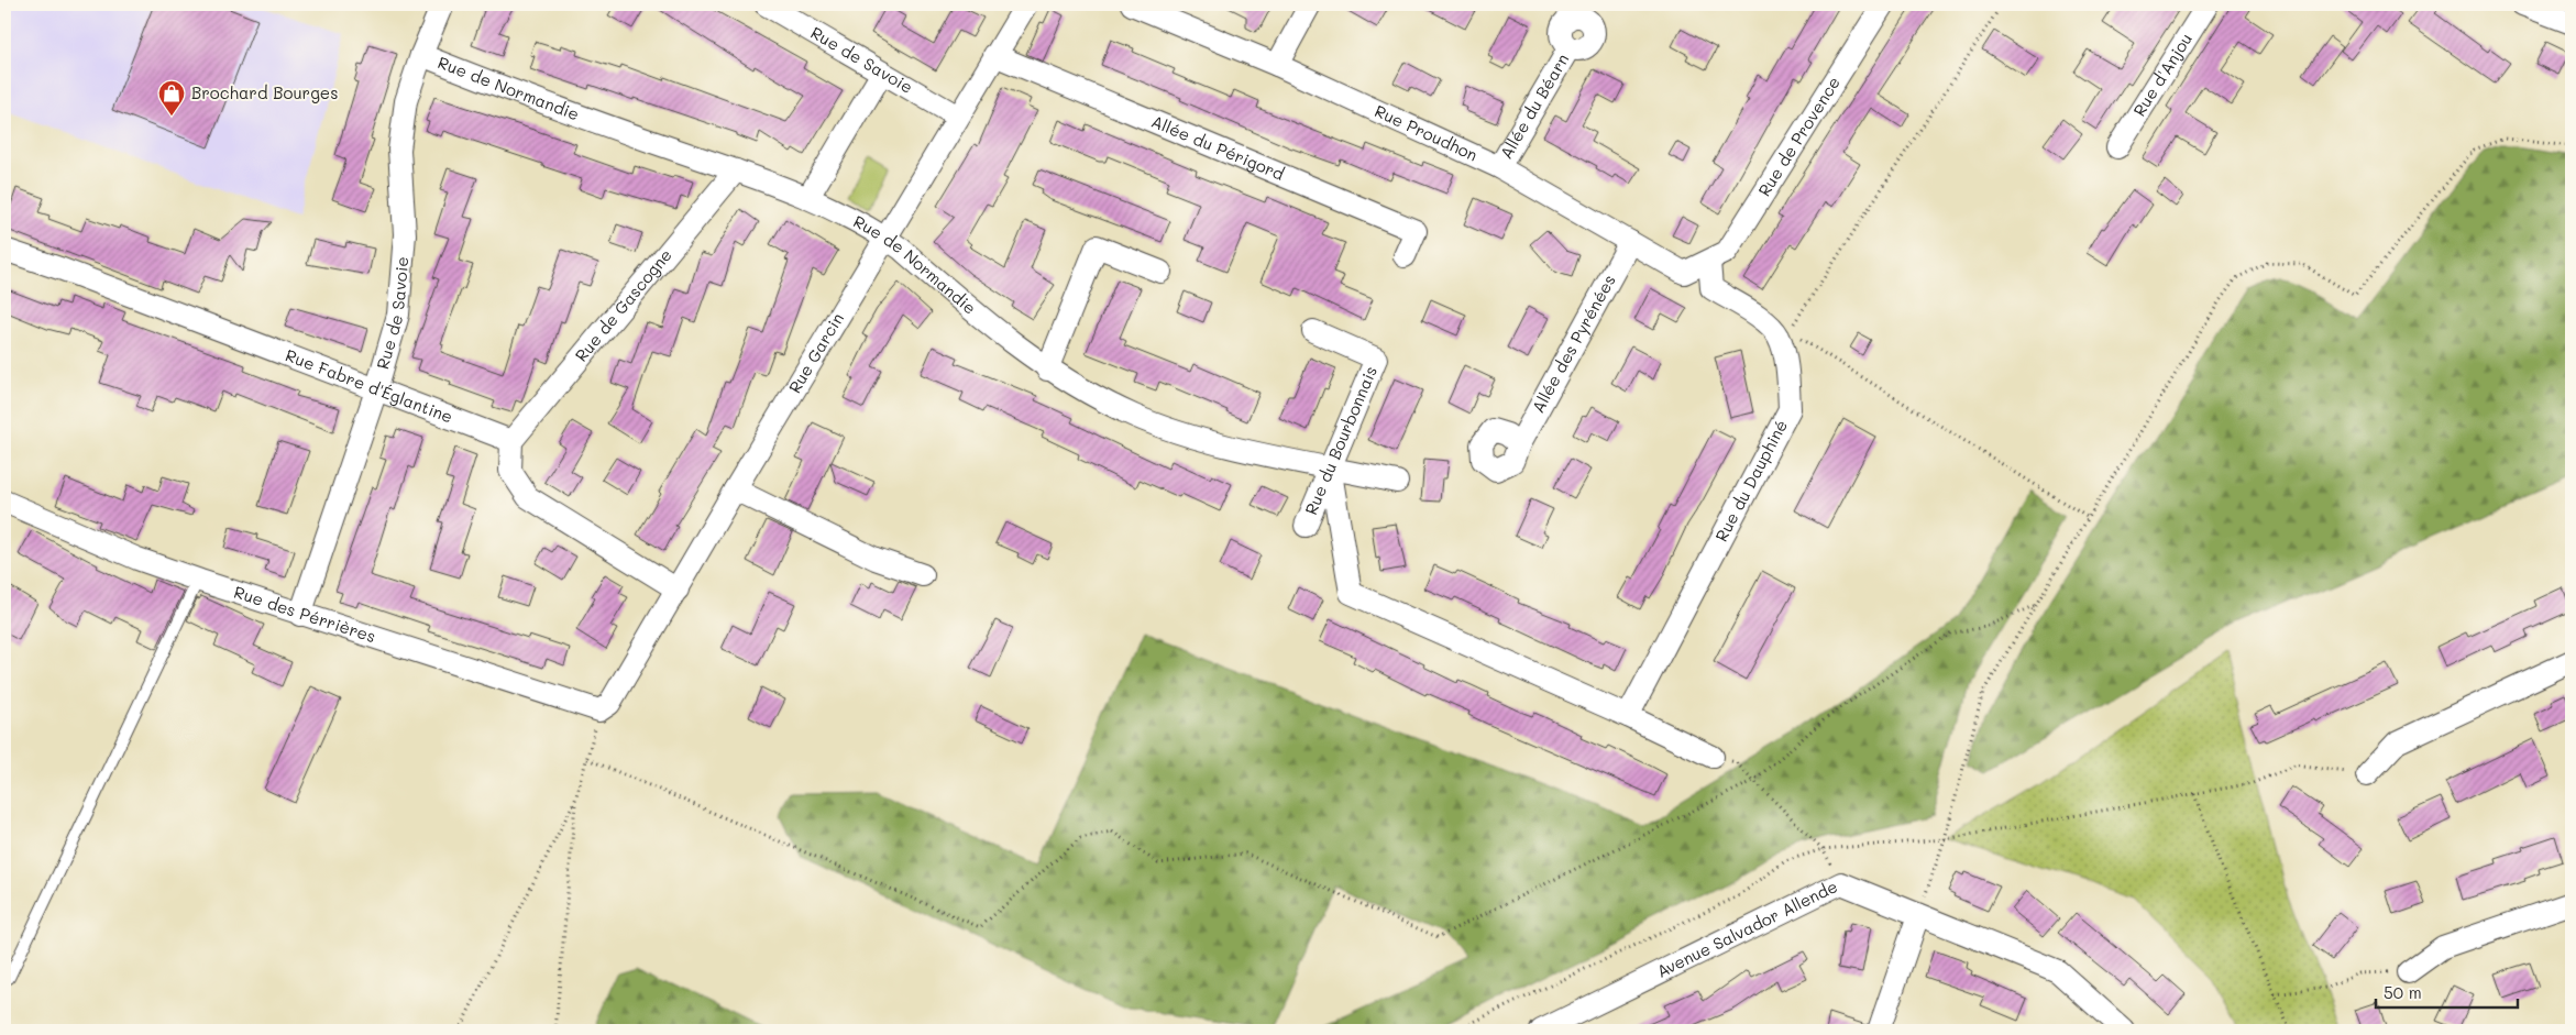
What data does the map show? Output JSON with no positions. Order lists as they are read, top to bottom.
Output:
{
  "streets": {
    "street": [
      "Rue de Savoie",
      "Rue d'Anjou",
      "Rue de Normandie",
      "Allée du Béarn",
      "Rue Proudhon",
      "Rue de Provence",
      "Allée du Périgord",
      "Rue de Gascogne",
      "Allée des Pyrénées",
      "Rue Garcin",
      "Rue Fabre d'Églantine",
      "Rue du Bourbonnais",
      "Rue du Dauphiné",
      "Rue des Pérrières",
      "Avenue Salvador Allende"
    ]
  },
  "crossings": [
    ["Rue de Savoie", "Rue de Normandie"],
    ["Rue de Savoie", "Rue Garcin"],
    ["Rue de Savoie", "Rue Fabre d'Églantine"],
    ["Rue de Savoie", "Rue des Pérrières"],
    ["Rue de Normandie", "Rue de Gascogne"],
    ["Rue de Normandie", "Rue Garcin"],
    ["Rue de Normandie", "Rue du Bourbonnais"],
    ["Allée du Béarn", "Rue Proudhon"],
    ["Rue Proudhon", "Rue de Provence"],
    ["Rue Proudhon", "Allée des Pyrénées"],
    ["Allée du Périgord", "Rue Garcin"],
    ["Rue de Gascogne", "Rue Fabre d'Églantine"],
    ["Rue Garcin", "Rue des Pérrières"]
  ],
  "places": {
    "shop": ["Brochard Bourges"]
  },
  "scale_bar": "50 m"
}
